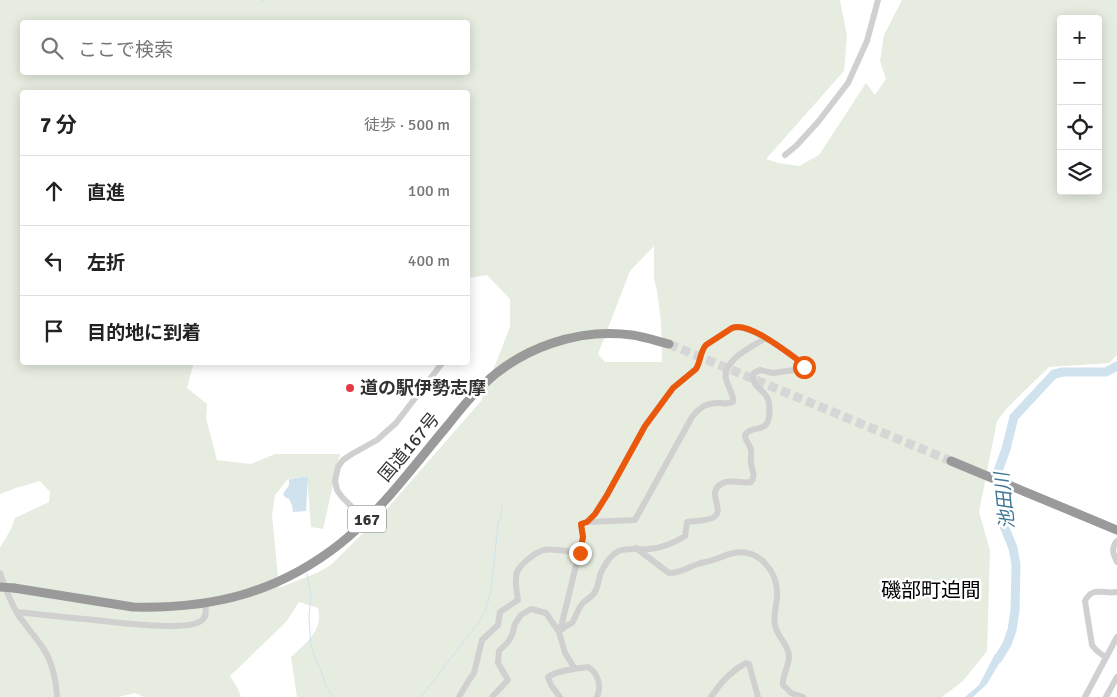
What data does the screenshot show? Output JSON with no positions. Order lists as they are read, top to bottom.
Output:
{
  "streets": {
    "highway": ["国道167号", "167"]
  },
  "districts": ["磯部町迫間"],
  "water": ["池田川"],
  "places": ["道の駅伊勢志摩"],
  "page": {
    "map_buttons": ["+", "−"],
    "search": "ここで検索",
    "heading": ["7 分", "徒歩 · 500 m"],
    "list": [
      ["直進", "100 m"],
      ["左折", "400 m"],
      "目的地に到着"
    ]
  }
}
